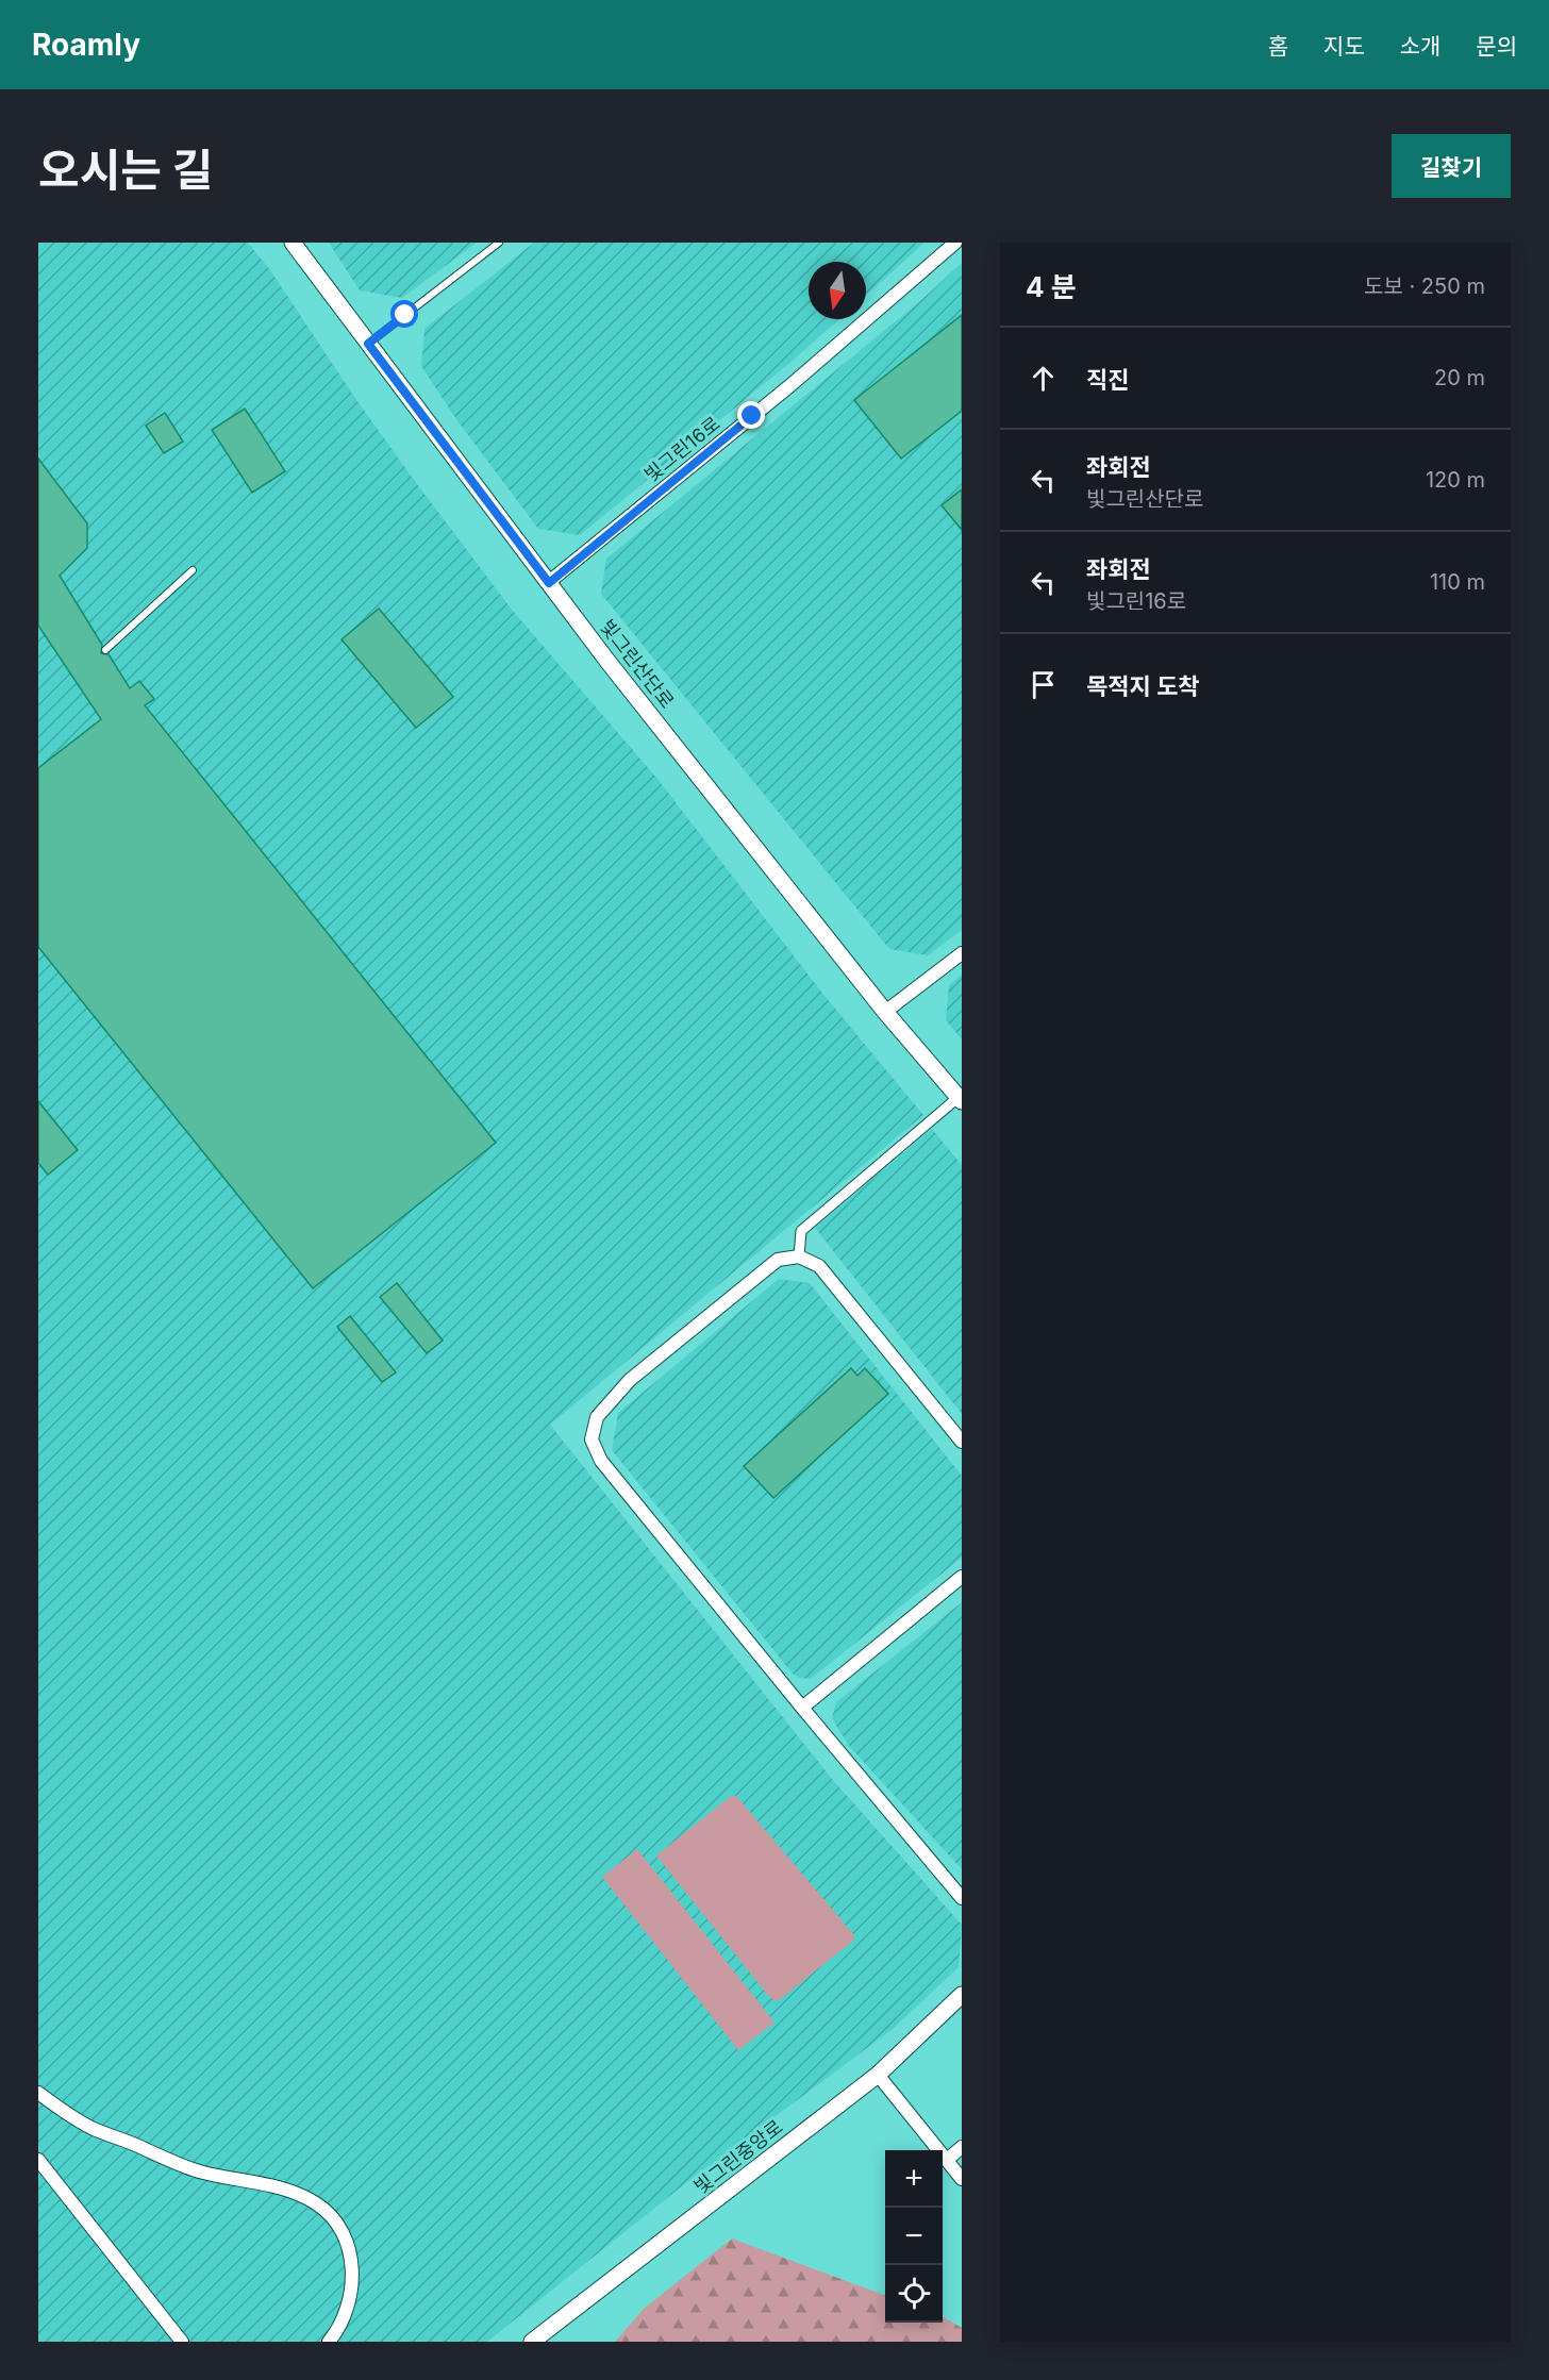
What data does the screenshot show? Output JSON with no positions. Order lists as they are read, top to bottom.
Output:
{
  "streets": {
    "street": ["빛그린16로", "빛그린산단로", "빛그린중앙로"]
  },
  "crossings": [
    ["빛그린16로", "빛그린산단로"]
  ],
  "north": "bottom",
  "page": {
    "header": "Roamly",
    "nav": [
      "홈",
      "지도",
      "소개",
      "문의"
    ],
    "title": "오시는 길",
    "buttons": "길찾기",
    "heading": ["4 분", "도보 · 250 m"],
    "list": [
      ["직진", "20 m"],
      ["좌회전", "빛그린산단로", "120 m"],
      ["좌회전", "빛그린16로", "110 m"],
      "목적지 도착"
    ],
    "map_buttons": ["+", "−"]
  }
}
